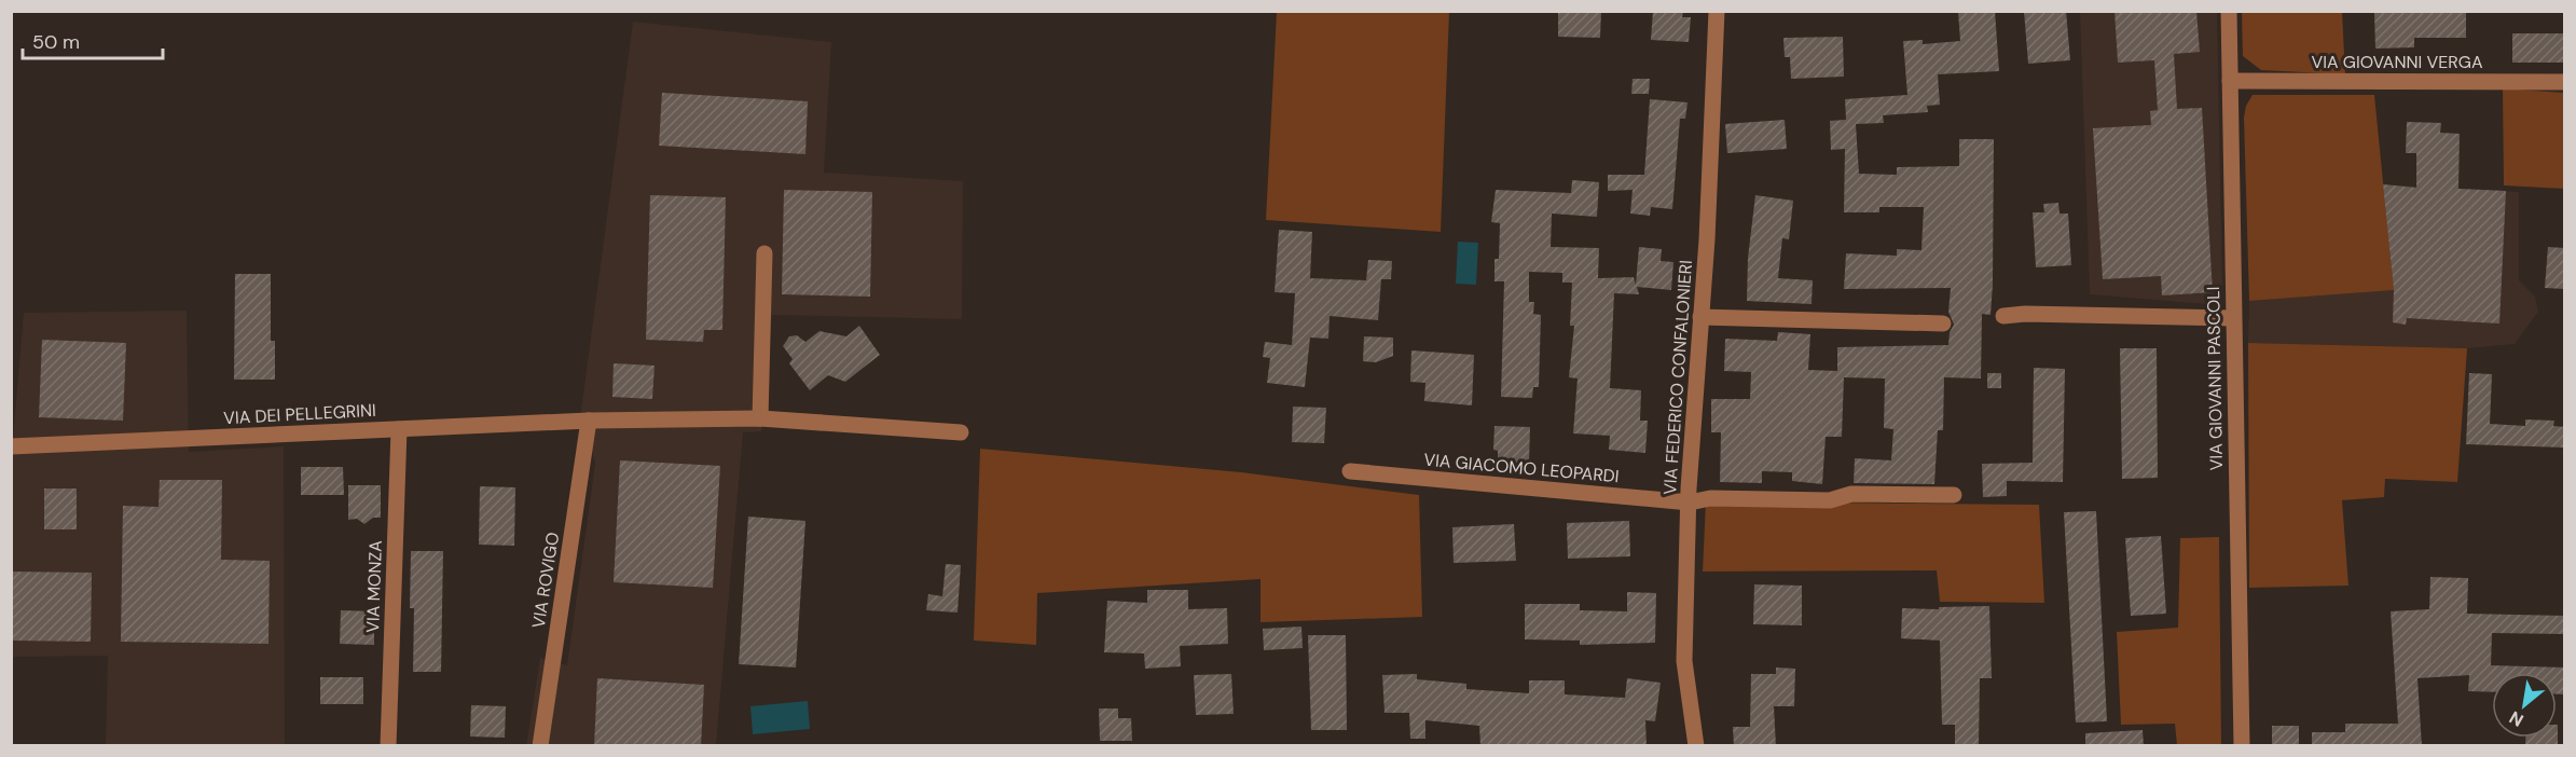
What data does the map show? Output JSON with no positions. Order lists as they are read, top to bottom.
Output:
{
  "streets": {
    "street": [
      "VIA GIOVANNI VERGA",
      "VIA FEDERICO CONFALONIERI",
      "VIA GIOVANNI PASCOLI",
      "VIA DEI PELLEGRINI",
      "VIA GIACOMO LEOPARDI",
      "VIA ROVIGO",
      "VIA MONZA"
    ]
  },
  "crossings": [
    ["VIA GIOVANNI VERGA", "VIA GIOVANNI PASCOLI"],
    ["VIA FEDERICO CONFALONIERI", "VIA GIACOMO LEOPARDI"],
    ["VIA DEI PELLEGRINI", "VIA ROVIGO"],
    ["VIA DEI PELLEGRINI", "VIA MONZA"]
  ],
  "scale_bar": "50 m",
  "north": "bottom left"
}
